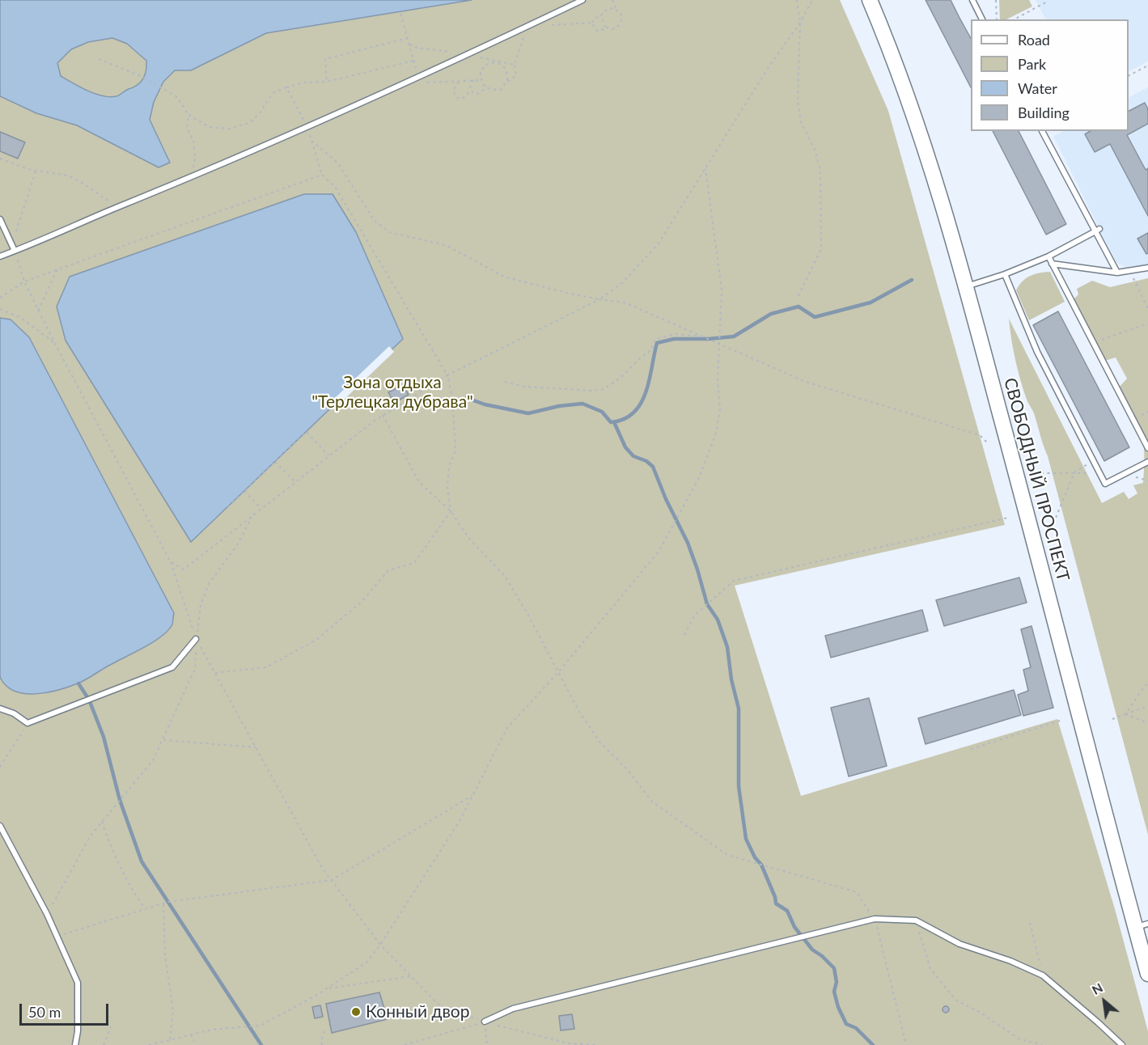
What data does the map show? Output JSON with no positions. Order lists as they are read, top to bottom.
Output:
{
  "streets": {
    "main road": ["СВОБОДНЫЙ ПРОСПЕКТ"]
  },
  "parks": ["Зона отдыха \"Терлецкая дубрава\""],
  "places": ["Конный двор"],
  "legend": [
    "Road",
    "Park",
    "Water",
    "Building"
  ],
  "scale_bar": "50 m",
  "north": "top left"
}
